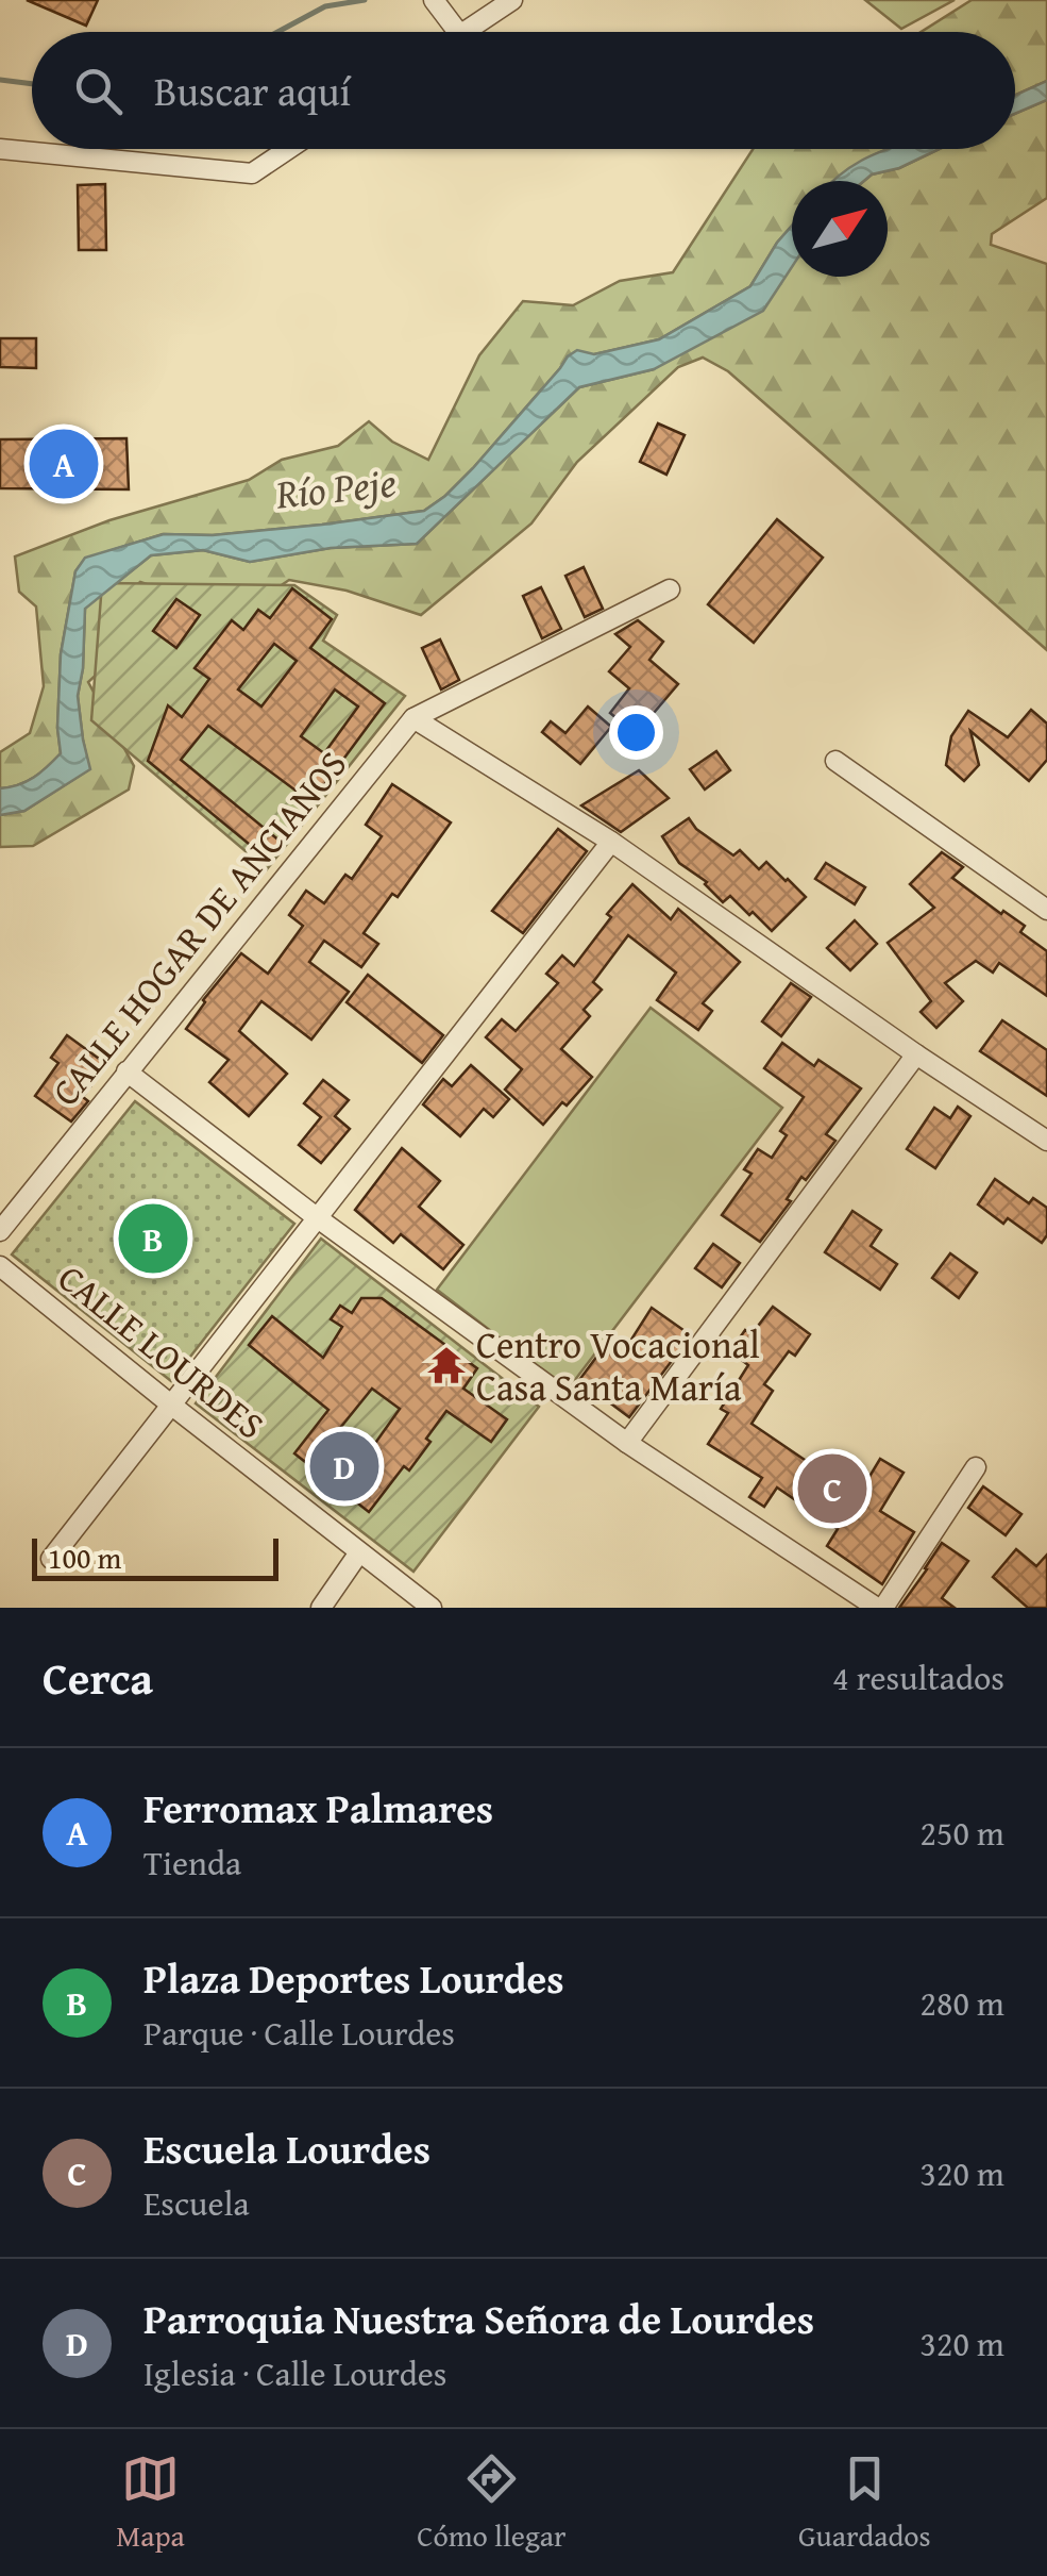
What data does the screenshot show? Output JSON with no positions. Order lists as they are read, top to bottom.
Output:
{
  "streets": {
    "street": ["CALLE HOGAR DE ANCIANOS", "CALLE LOURDES"]
  },
  "water": ["Río Peje"],
  "places": {
    "temple": ["Centro Vocacional Casa Santa María"]
  },
  "scale_bar": "100 m",
  "north": "top right",
  "page": {
    "search": "Buscar aquí",
    "pins": [
      "A",
      "B",
      "D",
      "C"
    ],
    "scale": "100 m",
    "heading": ["Cerca", "4 resultados"],
    "list": [
      {
        "mark": "A",
        "name": "Ferromax Palmares",
        "note": "Tienda",
        "value": "250 m"
      },
      {
        "mark": "B",
        "name": "Plaza Deportes Lourdes",
        "note": "Parque · Calle Lourdes",
        "value": "280 m"
      },
      {
        "mark": "C",
        "name": "Escuela Lourdes",
        "note": "Escuela",
        "value": "320 m"
      },
      {
        "mark": "D",
        "name": "Parroquia Nuestra Señora de Lourdes",
        "note": "Iglesia · Calle Lourdes",
        "value": "320 m"
      }
    ],
    "nav": ["Mapa", "Cómo llegar", "Guardados"]
  }
}
